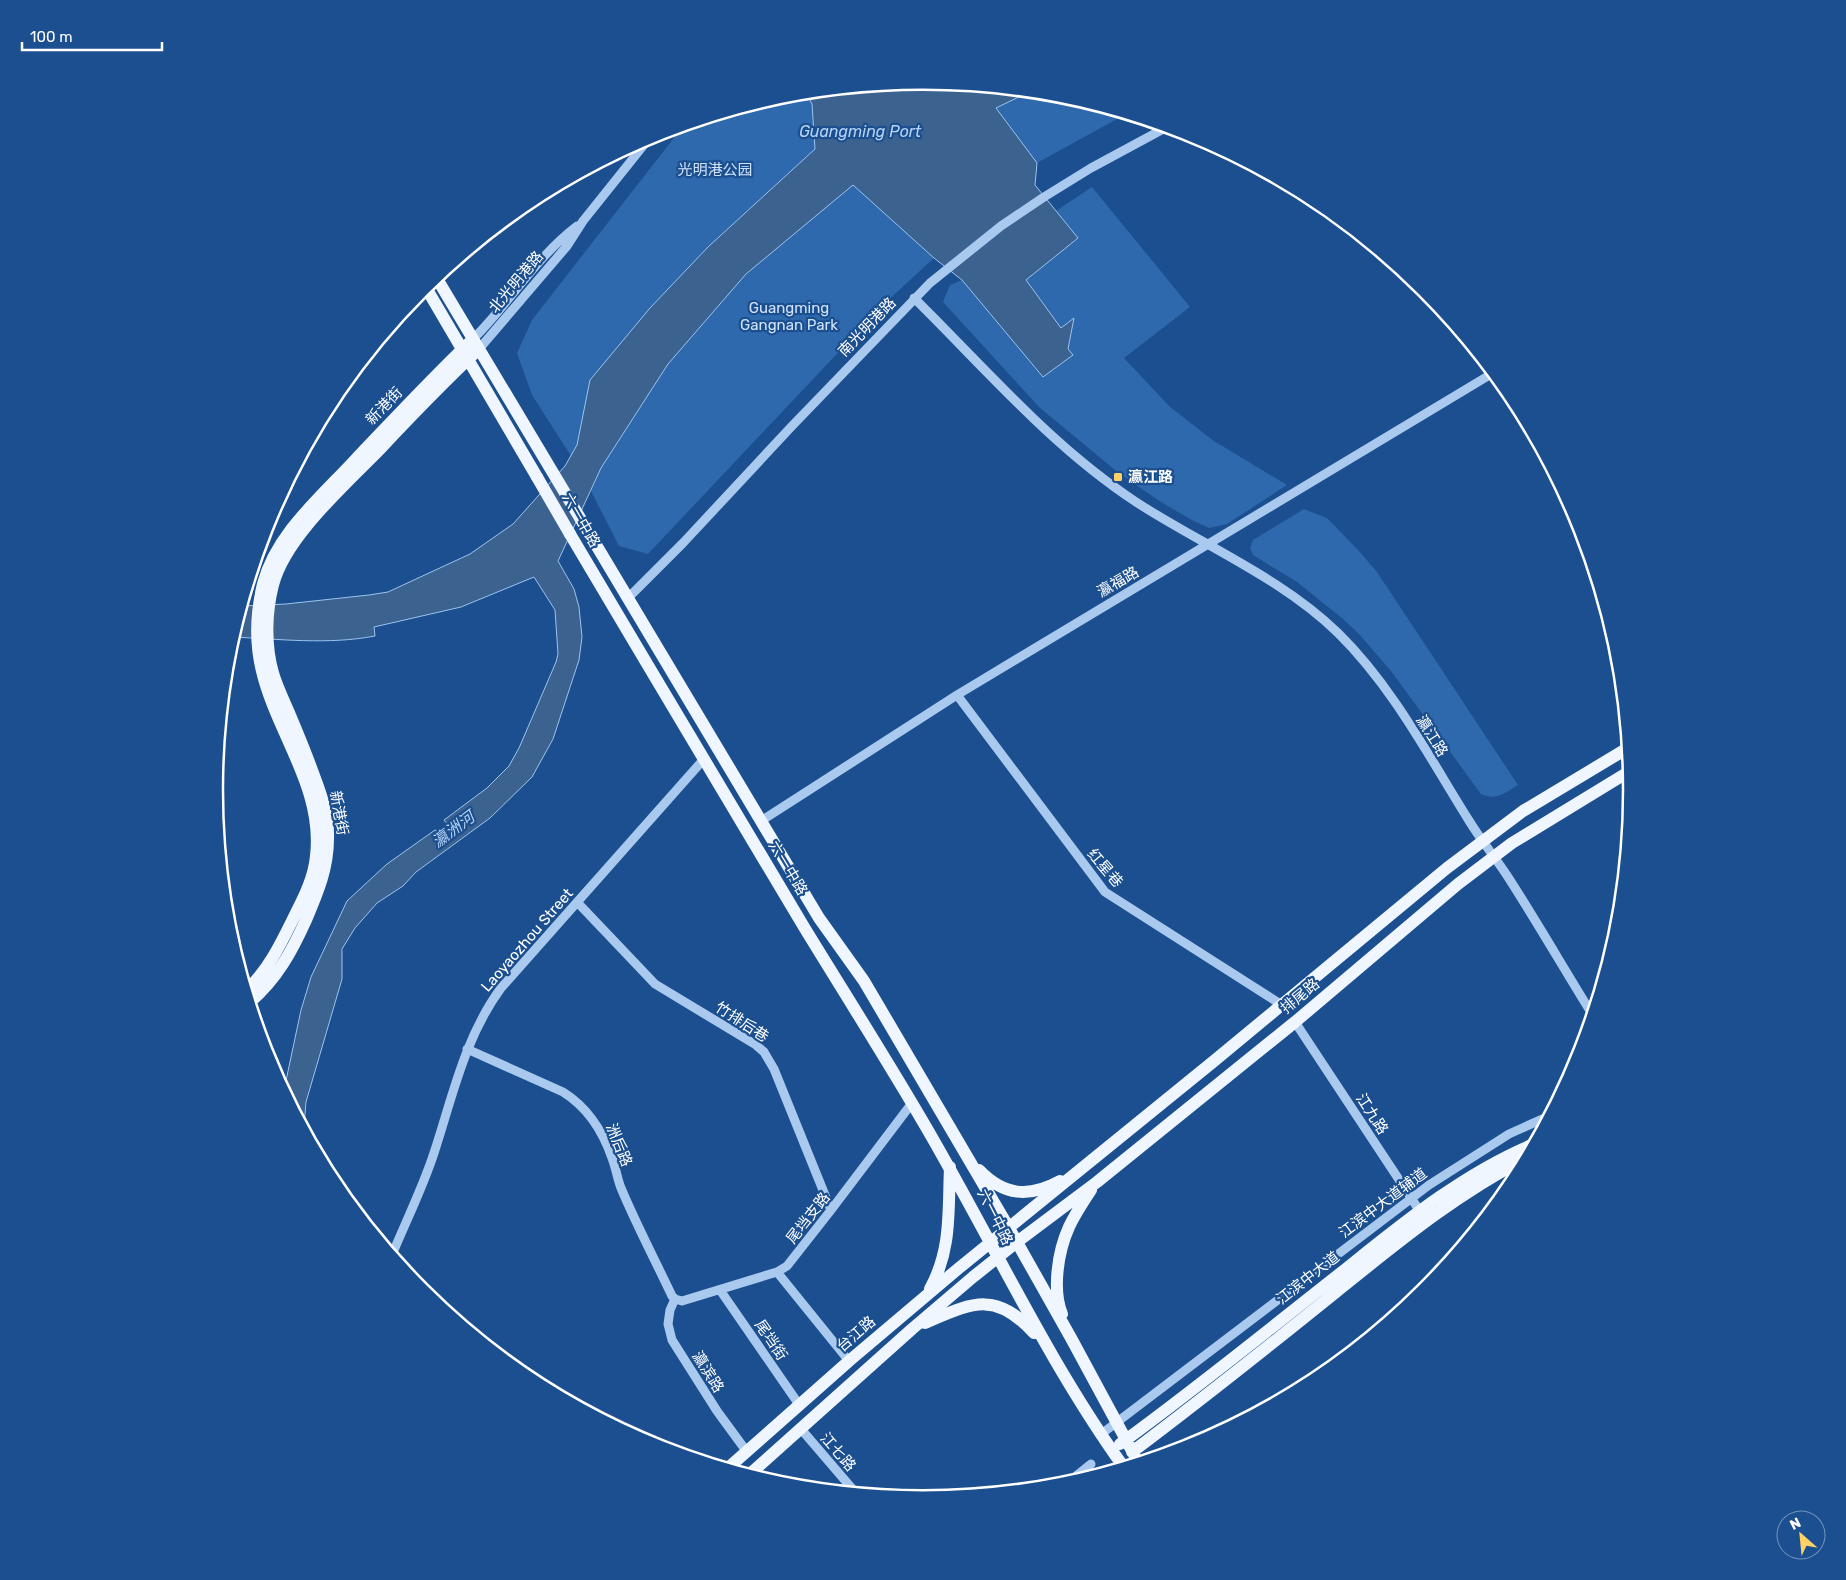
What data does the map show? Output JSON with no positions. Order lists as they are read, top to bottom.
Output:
{
  "streets": {
    "main road": [
      "北光明港路",
      "新港街",
      "六一中路",
      "排尾路",
      "江滨中大道",
      "台江路"
    ],
    "street": [
      "南光明港路",
      "瀛福路",
      "瀛江路",
      "红星巷",
      "Laoyaozhou Street",
      "竹排后巷",
      "江九路",
      "洲后路",
      "江滨中大道辅道",
      "尾垱支路",
      "尾垱街",
      "瀛滨路",
      "江七路"
    ]
  },
  "crossings": [
    ["北光明港路", "新港街"],
    ["北光明港路", "六一中路"],
    ["南光明港路", "六一中路"],
    ["南光明港路", "瀛江路"],
    ["新港街", "六一中路"],
    ["六一中路", "瀛福路"],
    ["六一中路", "Laoyaozhou Street"],
    ["六一中路", "排尾路"],
    ["六一中路", "江滨中大道辅道"],
    ["六一中路", "尾垱支路"],
    ["六一中路", "江滨中大道"],
    ["六一中路", "台江路"],
    ["瀛福路", "瀛江路"],
    ["瀛福路", "红星巷"],
    ["瀛江路", "排尾路"],
    ["红星巷", "排尾路"],
    ["Laoyaozhou Street", "竹排后巷"],
    ["Laoyaozhou Street", "洲后路"],
    ["排尾路", "江九路"],
    ["排尾路", "台江路"],
    ["竹排后巷", "尾垱支路"],
    ["江九路", "江滨中大道辅道"],
    ["江九路", "江滨中大道"],
    ["洲后路", "尾垱支路"],
    ["洲后路", "瀛滨路"],
    ["尾垱支路", "尾垱街"],
    ["尾垱支路", "瀛滨路"],
    ["台江路", "尾垱街"],
    ["台江路", "瀛滨路"]
  ],
  "water": ["Guangming Port", "瀛洲河"],
  "parks": ["光明港公园", "Guangming Gangnan Park"],
  "places": {
    "transit": ["瀛江路"]
  },
  "scale_bar": "100 m",
  "north": "top left"
}
